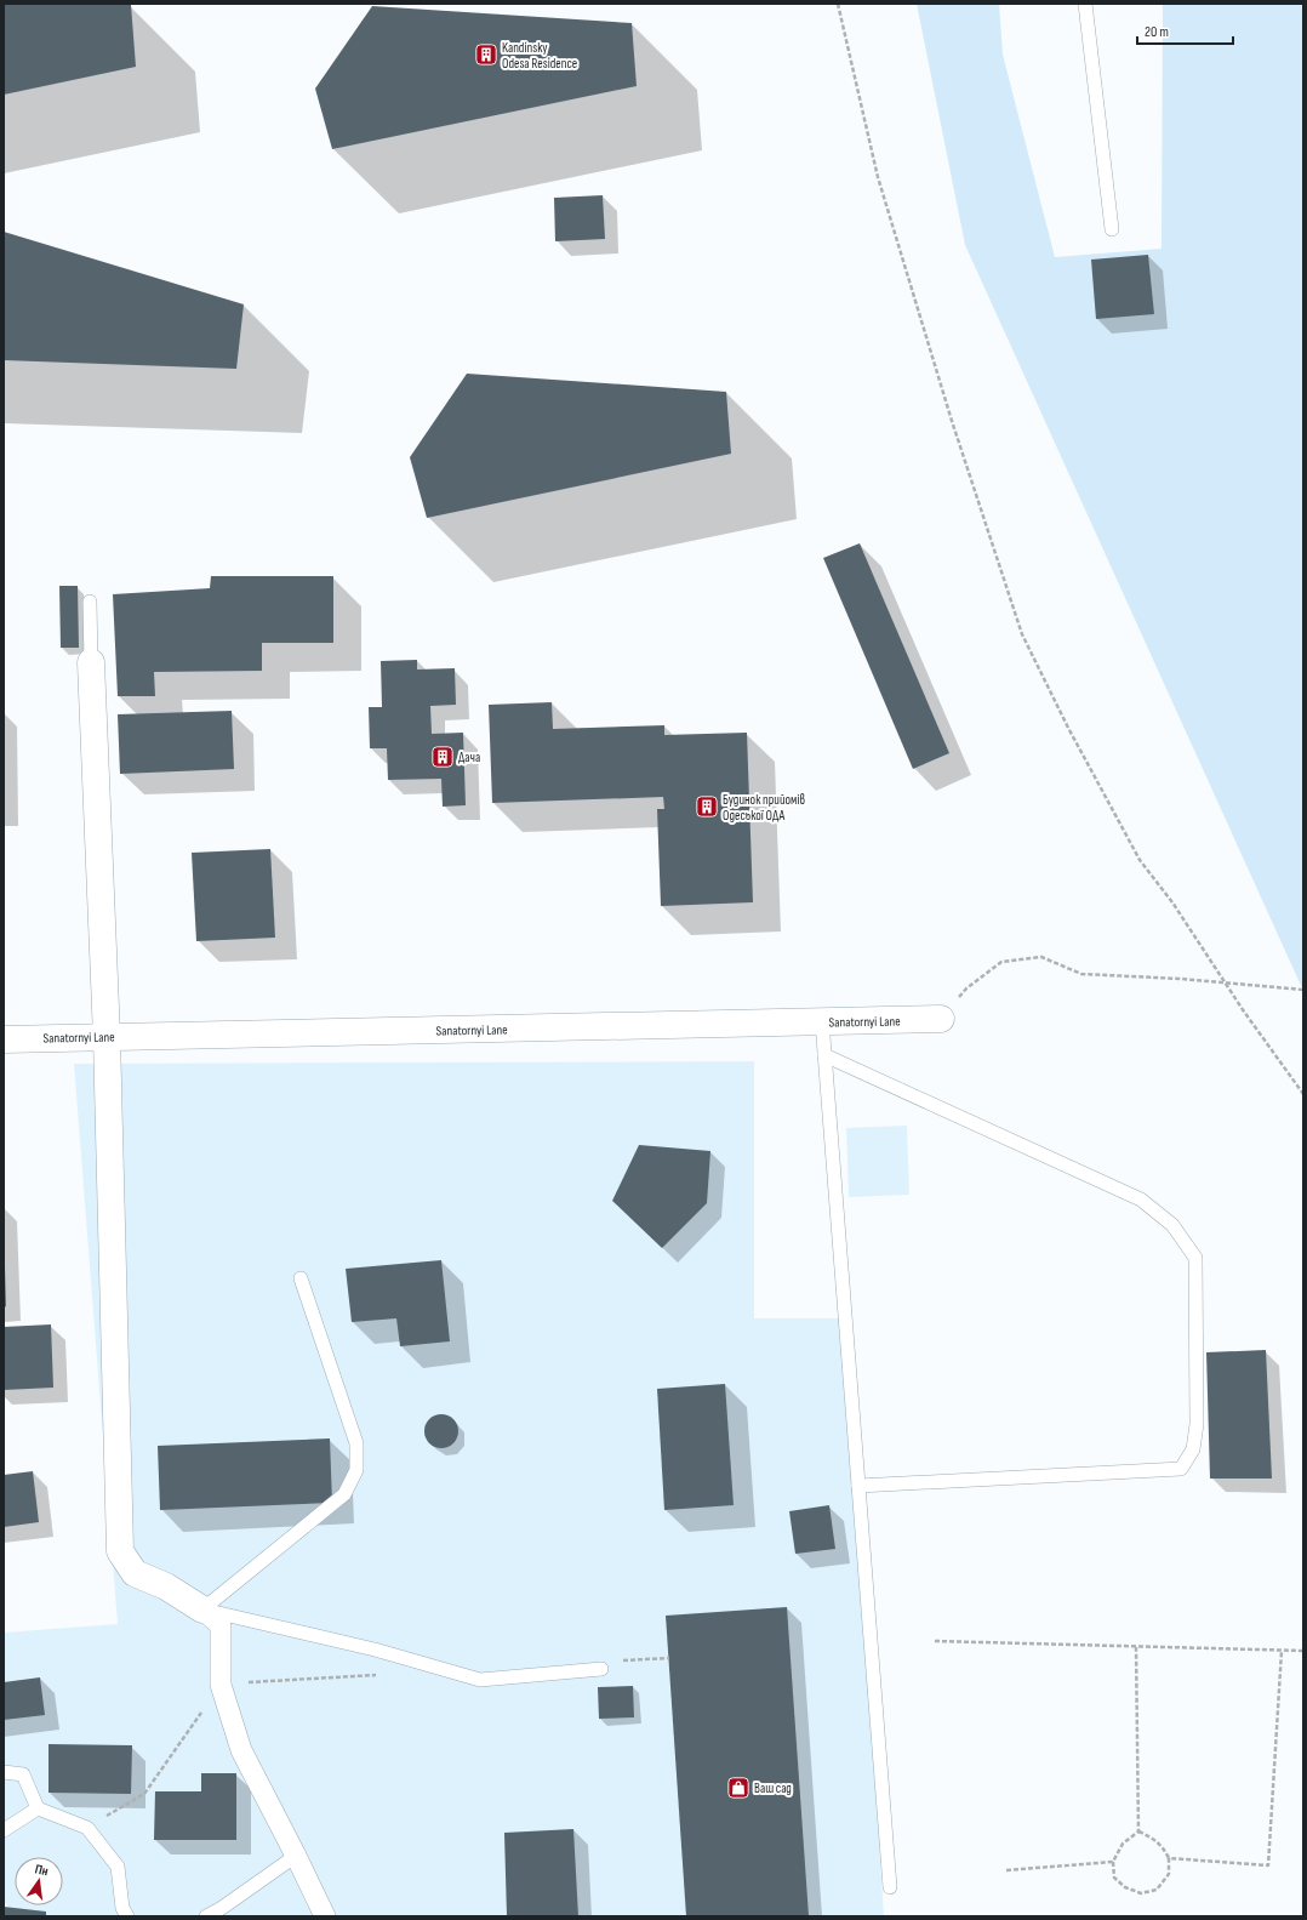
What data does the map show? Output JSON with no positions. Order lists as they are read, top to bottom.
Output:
{
  "streets": {
    "street": ["Sanatornyi Lane"]
  },
  "places": {
    "building": ["Kandinsky Odesa Residence", "Дача", "Будинок прийомів Одеської ОДА"],
    "shop": ["Ваш сад"]
  },
  "scale_bar": "20 m",
  "north": "top"
}
